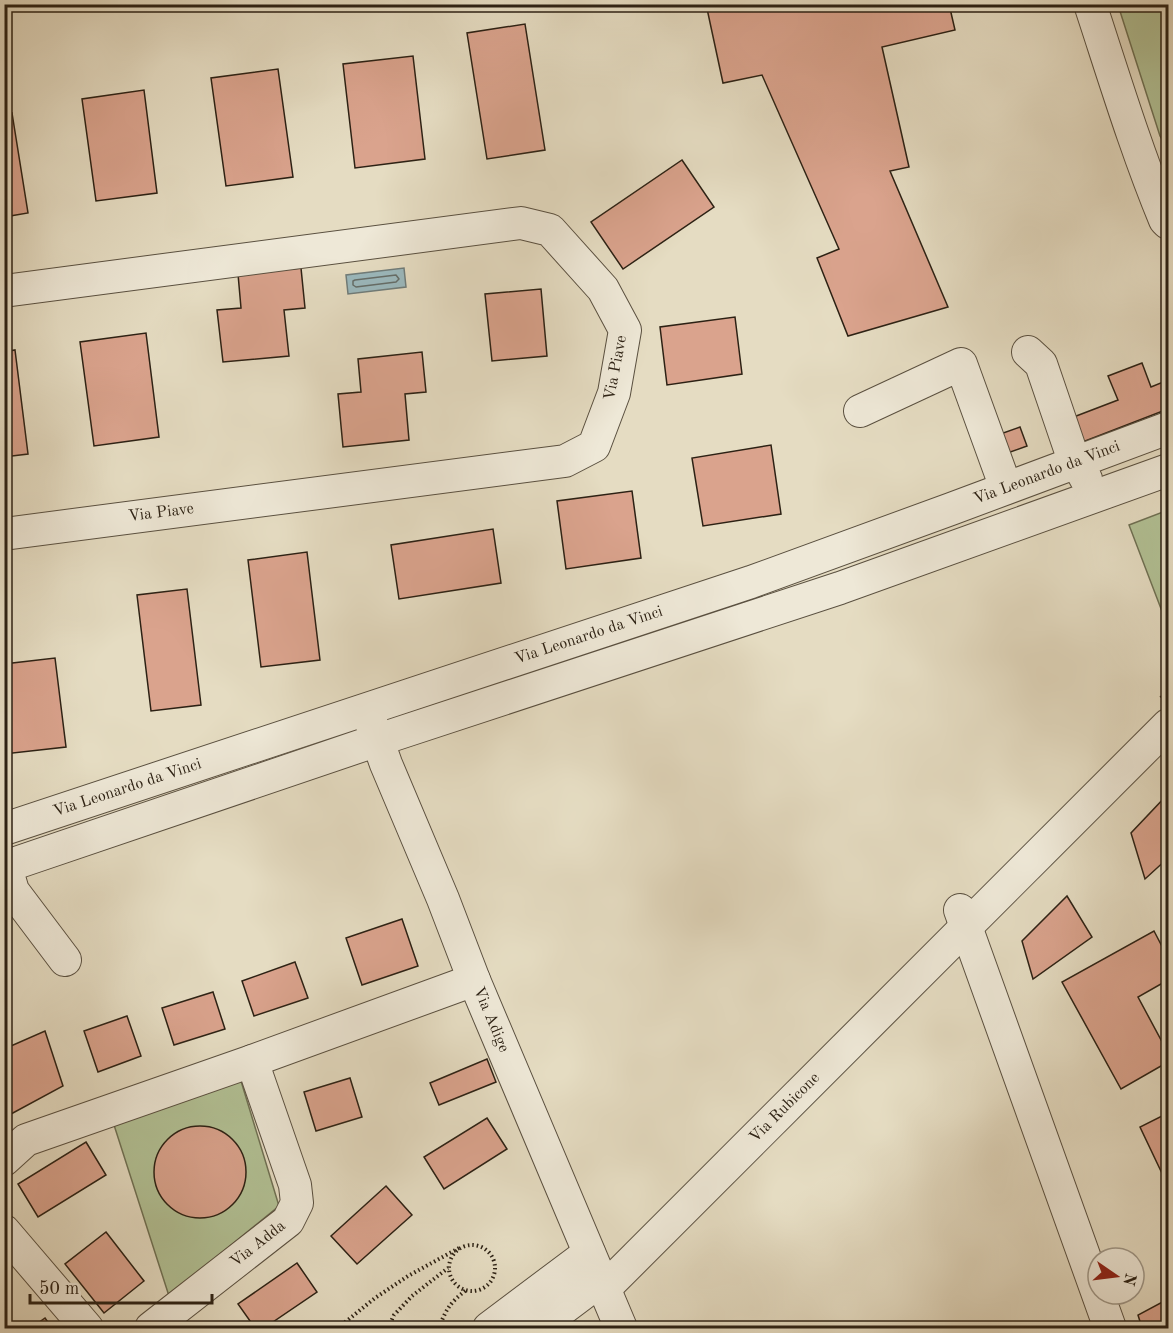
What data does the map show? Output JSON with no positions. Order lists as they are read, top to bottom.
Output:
{
  "streets": {
    "street": [
      "Via Piave",
      "Via Leonardo da Vinci",
      "Via Adige",
      "Via Rubicone",
      "Via Adda"
    ]
  },
  "crossings": [
    ["Via Leonardo da Vinci", "Via Adige"],
    ["Via Adige", "Via Rubicone"]
  ],
  "scale_bar": "50 m",
  "north": "right"
}
